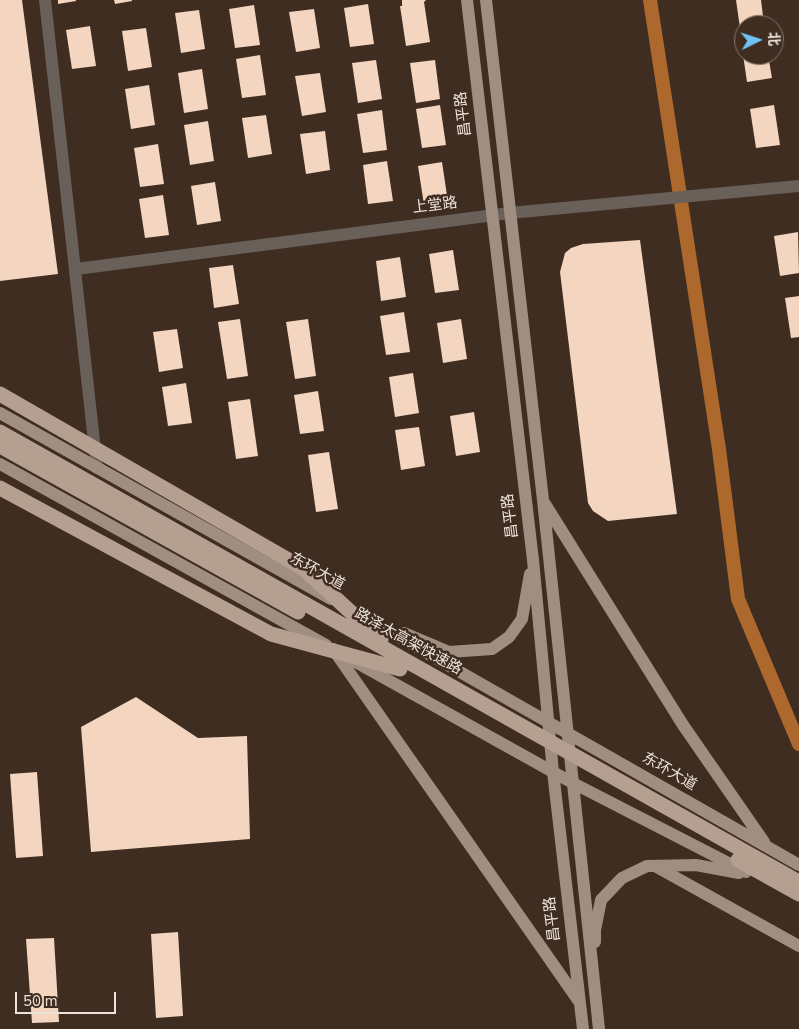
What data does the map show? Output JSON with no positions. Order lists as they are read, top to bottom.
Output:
{
  "streets": {
    "highway": ["路泽太高架快速路"],
    "main road": ["昌平路", "东环大道"],
    "street": ["上堂路"]
  },
  "crossings": [
    ["昌平路", "上堂路"],
    ["昌平路", "东环大道"]
  ],
  "scale_bar": "50 m",
  "north": "right"
}
